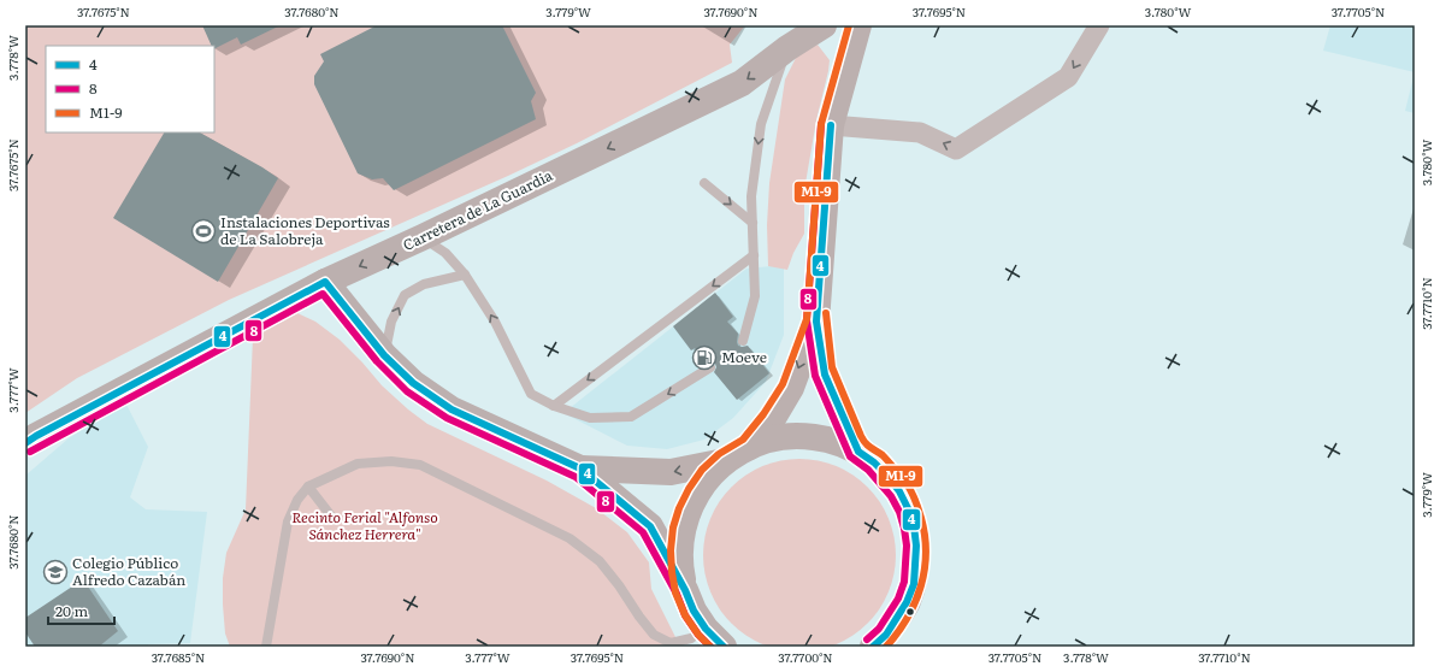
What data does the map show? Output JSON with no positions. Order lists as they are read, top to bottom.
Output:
{
  "streets": {
    "street": ["Carretera de La Guardia"]
  },
  "one_way": ["Carretera de La Guardia"],
  "parks": ["Recinto Ferial \"Alfonso Sánchez Herrera\""],
  "places": {
    "sports": ["Instalaciones Deportivas de La Salobreja"],
    "fuel station": ["Moeve"],
    "school or university": ["Colegio Público Alfredo Cazabán"]
  },
  "lines": ["transit line M1-9", "transit line 8", "transit line 4"],
  "legend": ["4", "8", "M1-9"],
  "scale_bar": "20 m",
  "coordinates": [
    "37.7675°N",
    "37.7680°N",
    "3.779°W",
    "37.7690°N",
    "37.7695°N",
    "3.780°W",
    "37.7705°N",
    "3.778°W",
    "37.7710°N",
    "3.777°W",
    "37.7685°N",
    "37.7700°N"
  ]
}
